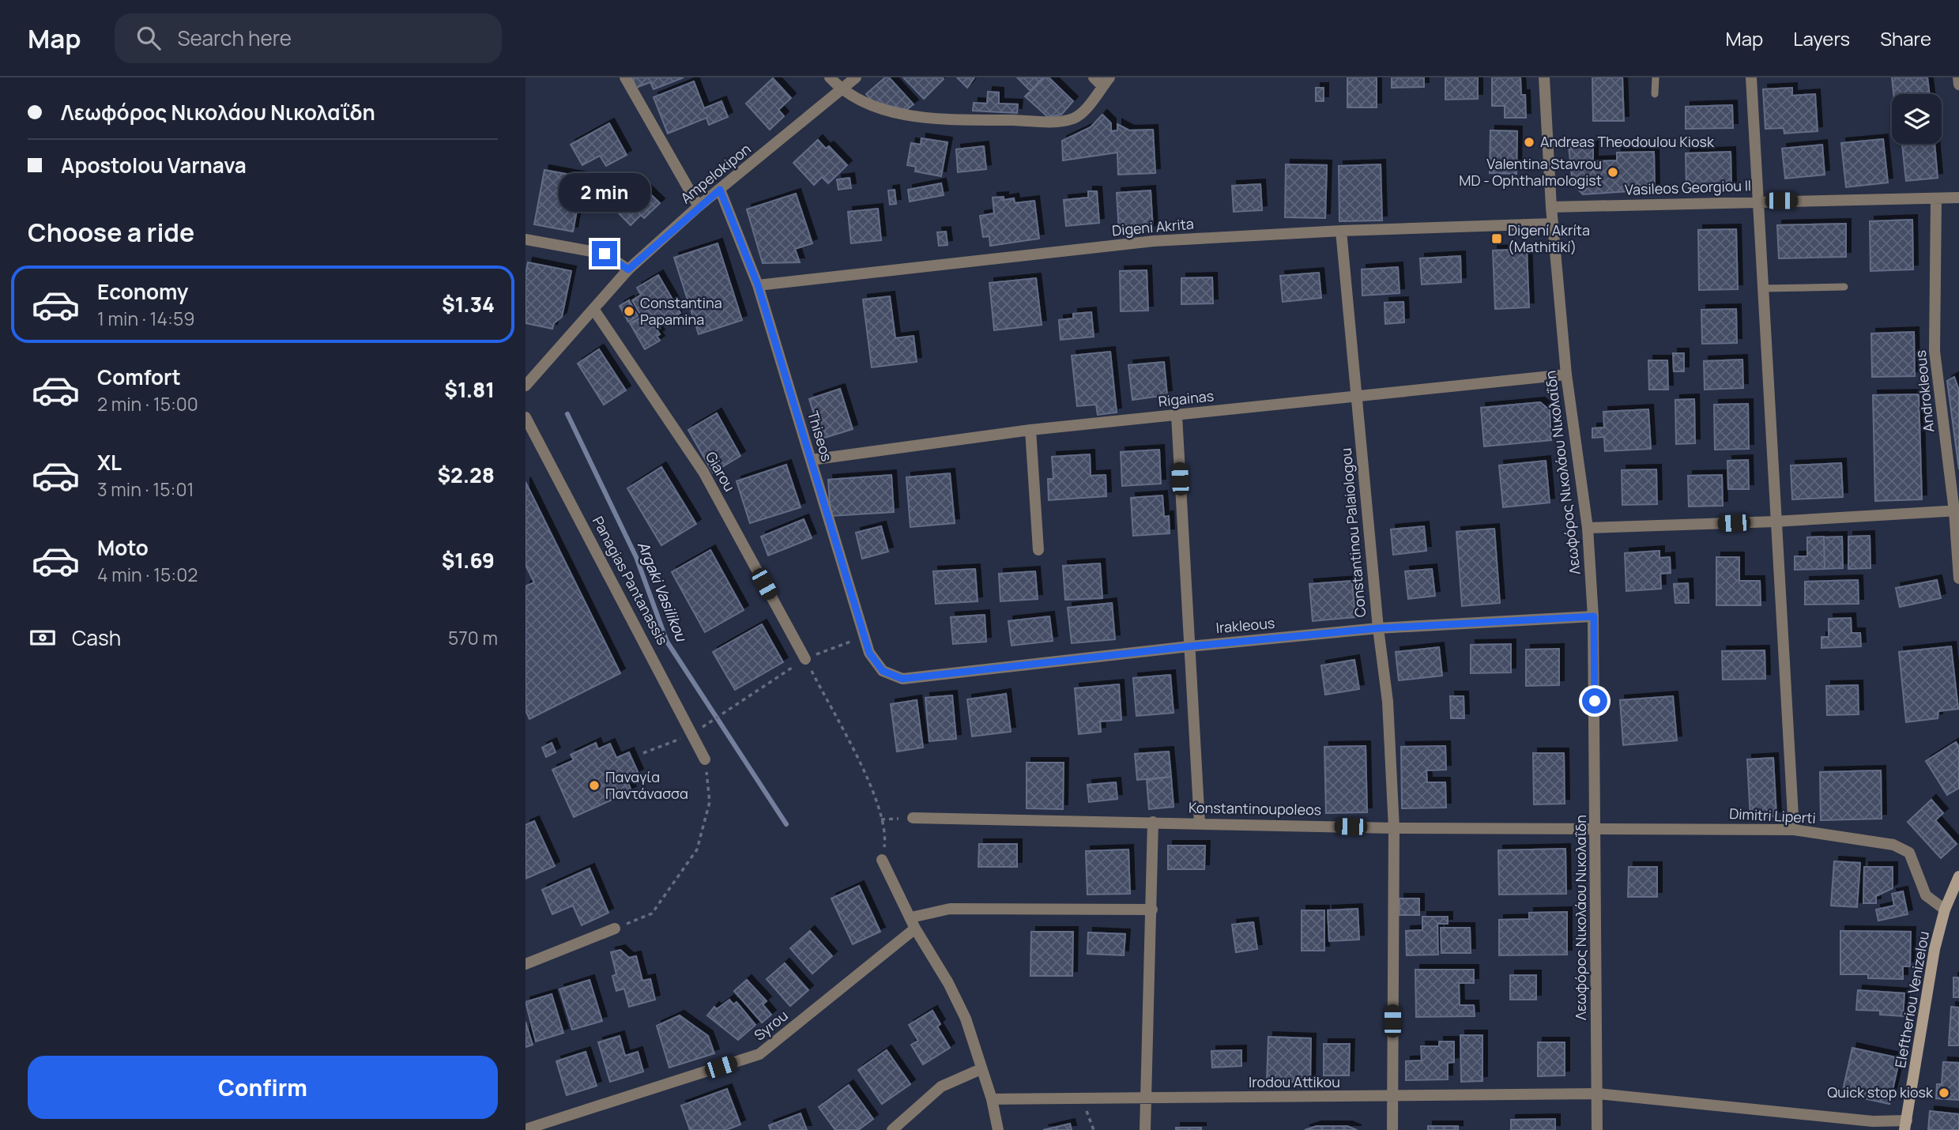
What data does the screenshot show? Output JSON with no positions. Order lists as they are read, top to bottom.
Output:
{
  "streets": {
    "main road": ["Eleftheriou Venizelou"],
    "street": [
      "Ampelokipon",
      "Vasileos Georgiou II",
      "Digeni Akrita",
      "Androkleous",
      "Rigainas",
      "Thiseos",
      "Giarou",
      "Λεωφόρος Νικολάου Νικολαΐδη",
      "Constantinou Palaiologou",
      "Panagias Pantanassis",
      "Irakleous",
      "Konstantinoupoleos",
      "Dimitri Liperti",
      "Syrou",
      "Irodou Attikou"
    ]
  },
  "crossings": [
    ["Ampelokipon", "Thiseos"],
    ["Ampelokipon", "Giarou"],
    ["Vasileos Georgiou II", "Androkleous"],
    ["Vasileos Georgiou II", "Λεωφόρος Νικολάου Νικολαΐδη"],
    ["Digeni Akrita", "Thiseos"],
    ["Digeni Akrita", "Λεωφόρος Νικολάου Νικολαΐδη"],
    ["Digeni Akrita", "Constantinou Palaiologou"],
    ["Rigainas", "Thiseos"],
    ["Rigainas", "Λεωφόρος Νικολάου Νικολαΐδη"],
    ["Rigainas", "Constantinou Palaiologou"],
    ["Thiseos", "Irakleous"],
    ["Λεωφόρος Νικολάου Νικολαΐδη", "Irakleous"],
    ["Λεωφόρος Νικολάου Νικολαΐδη", "Konstantinoupoleos"],
    ["Λεωφόρος Νικολάου Νικολαΐδη", "Dimitri Liperti"],
    ["Λεωφόρος Νικολάου Νικολαΐδη", "Irodou Attikou"],
    ["Constantinou Palaiologou", "Irakleous"],
    ["Constantinou Palaiologou", "Konstantinoupoleos"],
    ["Constantinou Palaiologou", "Irodou Attikou"],
    ["Konstantinoupoleos", "Dimitri Liperti"],
    ["Dimitri Liperti", "Eleftheriou Venizelou"],
    ["Eleftheriou Venizelou", "Irodou Attikou"]
  ],
  "water": ["Argaki Vasilikou"],
  "places": {
    "other": [
      "Andreas Theodoulou Kiosk",
      "Valentina Stavrou MD - Ophthalmologist",
      "Constantina Papamina",
      "Παναγία Παντάνασσα",
      "Quick stop kiosk"
    ],
    "transit": ["Digení Akríta (Mathitikí)"]
  },
  "page": {
    "header": "Map",
    "search": "Search here",
    "nav": ["Map", "Layers", "Share"],
    "banner": ["Λεωφόρος Νικολάου Νικολαΐδη", "Apostolou Varnava"],
    "bubble": "2 min",
    "heading": "Choose a ride",
    "list": [
      {
        "name": "Economy",
        "note": "1 min · 14:59",
        "value": "$1.34"
      },
      {
        "name": "Comfort",
        "note": "2 min · 15:00",
        "value": "$1.81"
      },
      {
        "name": "XL",
        "note": "3 min · 15:01",
        "value": "$2.28"
      },
      {
        "name": "Moto",
        "note": "4 min · 15:02",
        "value": "$1.69"
      }
    ],
    "pay": ["Cash", "570 m"],
    "buttons": "Confirm"
  }
}
